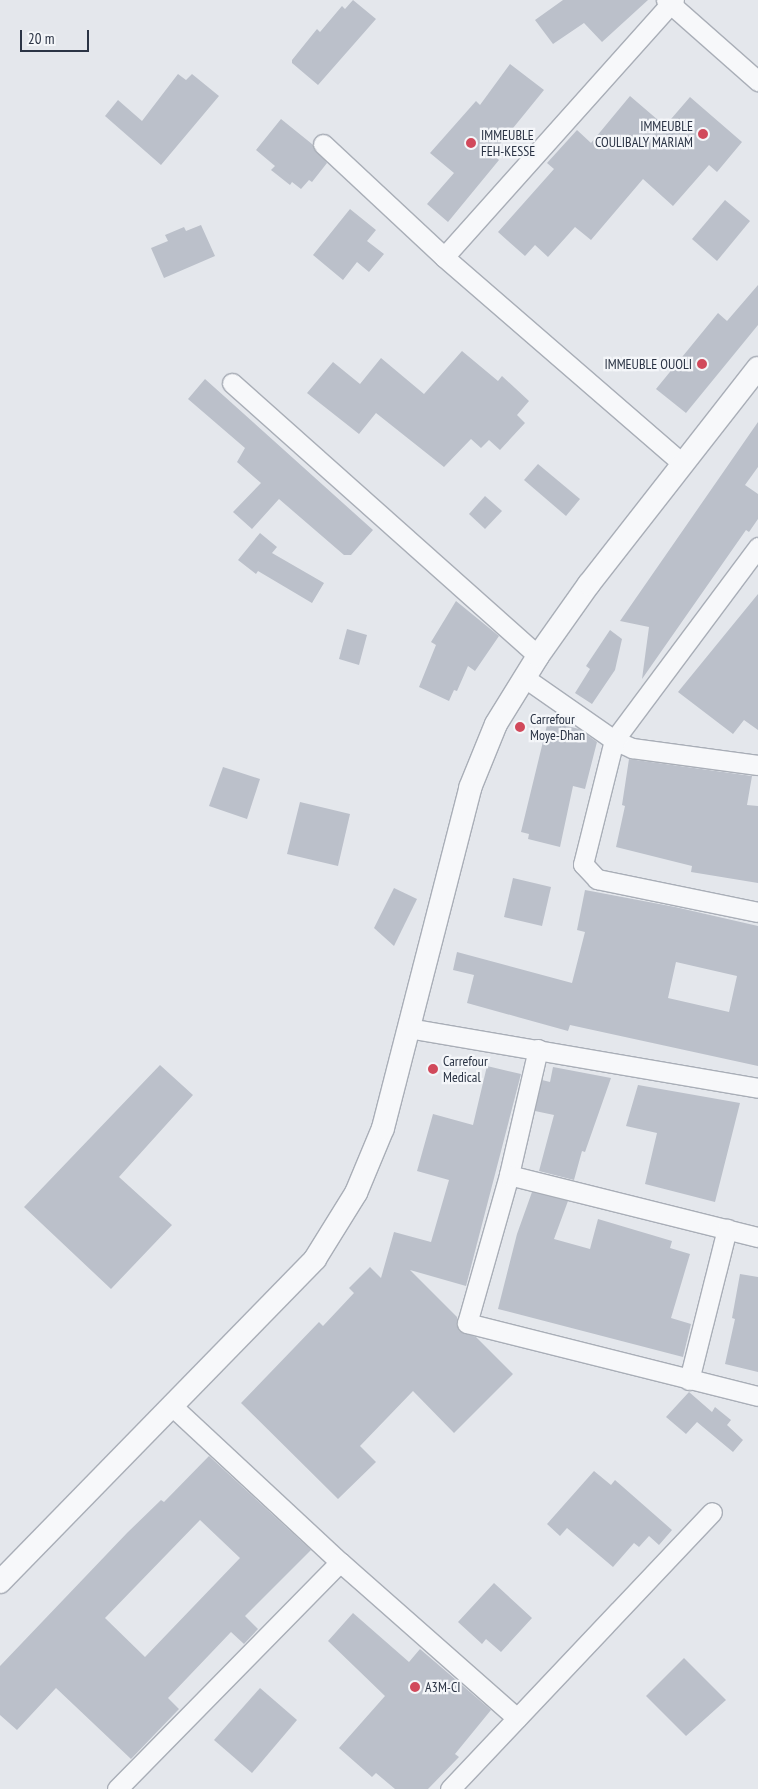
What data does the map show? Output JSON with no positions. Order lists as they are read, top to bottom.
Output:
{
  "places": [
    "IMMEUBLE COULIBALY MARIAM",
    "IMMEUBLE FEH-KESSE",
    "IMMEUBLE OUOLI",
    "Carrefour Moye-Dhan",
    "Carrefour Medical",
    "A3M-CI"
  ],
  "scale_bar": "20 m"
}
